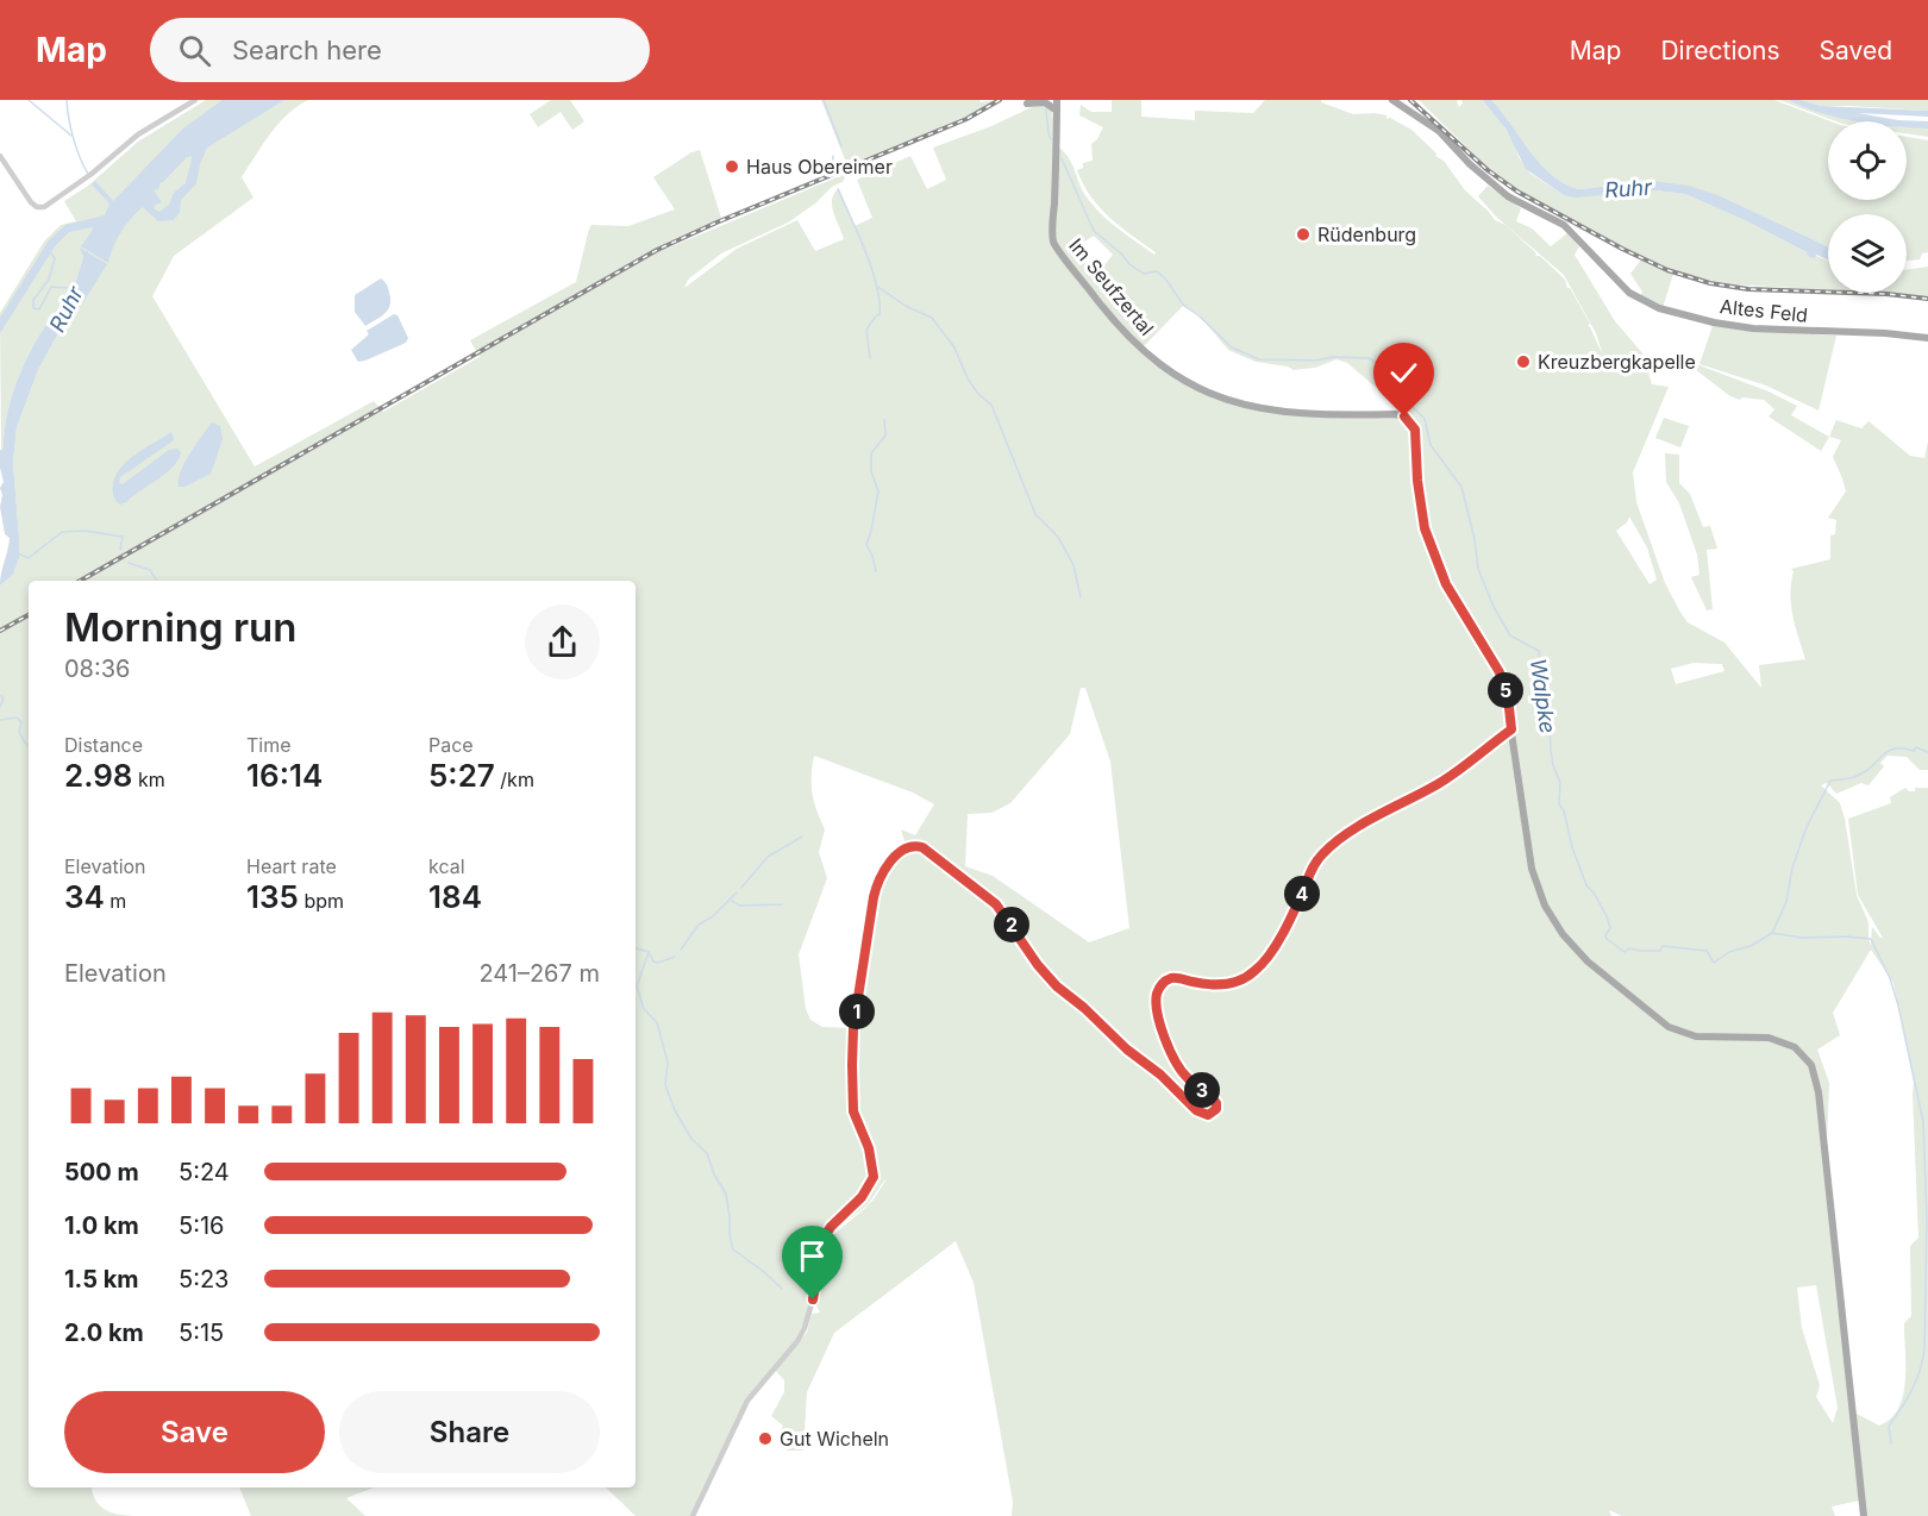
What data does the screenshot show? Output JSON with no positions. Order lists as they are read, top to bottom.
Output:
{
  "streets": {
    "main road": ["Im Seufzertal", "Altes Feld"]
  },
  "water": ["Ruhr", "Walpke"],
  "places": [
    "Haus Obereimer",
    "Rüdenburg",
    "Kreuzbergkapelle",
    "Gut Wicheln"
  ],
  "page": {
    "header": "Map",
    "search": "Search here",
    "nav": ["Map", "Directions", "Saved"],
    "heading": ["Morning run", "08:36"],
    "pins": [
      "5",
      "4",
      "2",
      "1",
      "3"
    ],
    "stats": [
      ["Distance", "2.98 km"],
      ["Time", "16:14"],
      ["Pace", "5:27 /km"],
      ["Elevation", "34 m"],
      ["Heart rate", "135 bpm"],
      ["kcal", "184"]
    ],
    "chart": ["Elevation", "241–267 m"],
    "list": [
      {
        "name": "500 m",
        "note": "5:24"
      },
      {
        "name": "1.0 km",
        "note": "5:16"
      },
      {
        "name": "1.5 km",
        "note": "5:23"
      },
      {
        "name": "2.0 km",
        "note": "5:15"
      }
    ],
    "buttons": ["Save", "Share"]
  }
}
